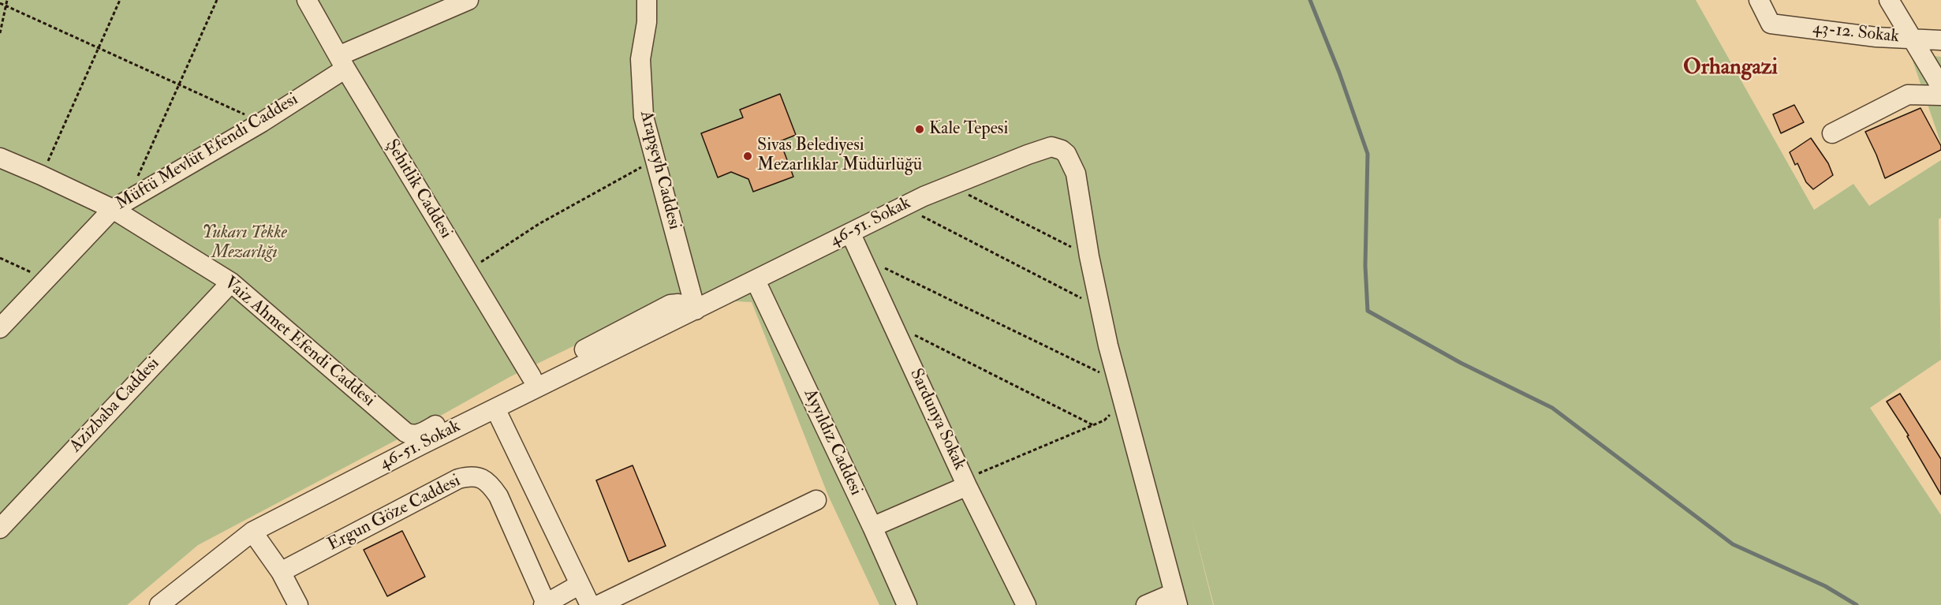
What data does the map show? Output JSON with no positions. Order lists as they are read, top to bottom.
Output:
{
  "streets": {
    "street": [
      "43-12. Sokak",
      "Müftü Mevlüt Efendi Caddesi",
      "Arapşeyh Caddesi",
      "Şehitlik Caddesi",
      "46-51. Sokak",
      "Vaiz Ahmet Efendi Caddesi",
      "Azizbaba Caddesi",
      "Sardunya Sokak",
      "Ayyıldız Caddesi",
      "Ergun Göze Caddesi"
    ]
  },
  "crossings": [
    ["Müftü Mevlüt Efendi Caddesi", "Şehitlik Caddesi"],
    ["Müftü Mevlüt Efendi Caddesi", "Vaiz Ahmet Efendi Caddesi"],
    ["Arapşeyh Caddesi", "46-51. Sokak"],
    ["Şehitlik Caddesi", "46-51. Sokak"],
    ["46-51. Sokak", "Vaiz Ahmet Efendi Caddesi"],
    ["46-51. Sokak", "Sardunya Sokak"],
    ["46-51. Sokak", "Ayyıldız Caddesi"],
    ["Vaiz Ahmet Efendi Caddesi", "Azizbaba Caddesi"]
  ],
  "districts": ["Orhangazi"],
  "parks": ["Yukarı Tekke Mezarlığı"],
  "places": ["Kale Tepesi", "Sivas Belediyesi Mezarlıklar Müdürlüğü"]
}
